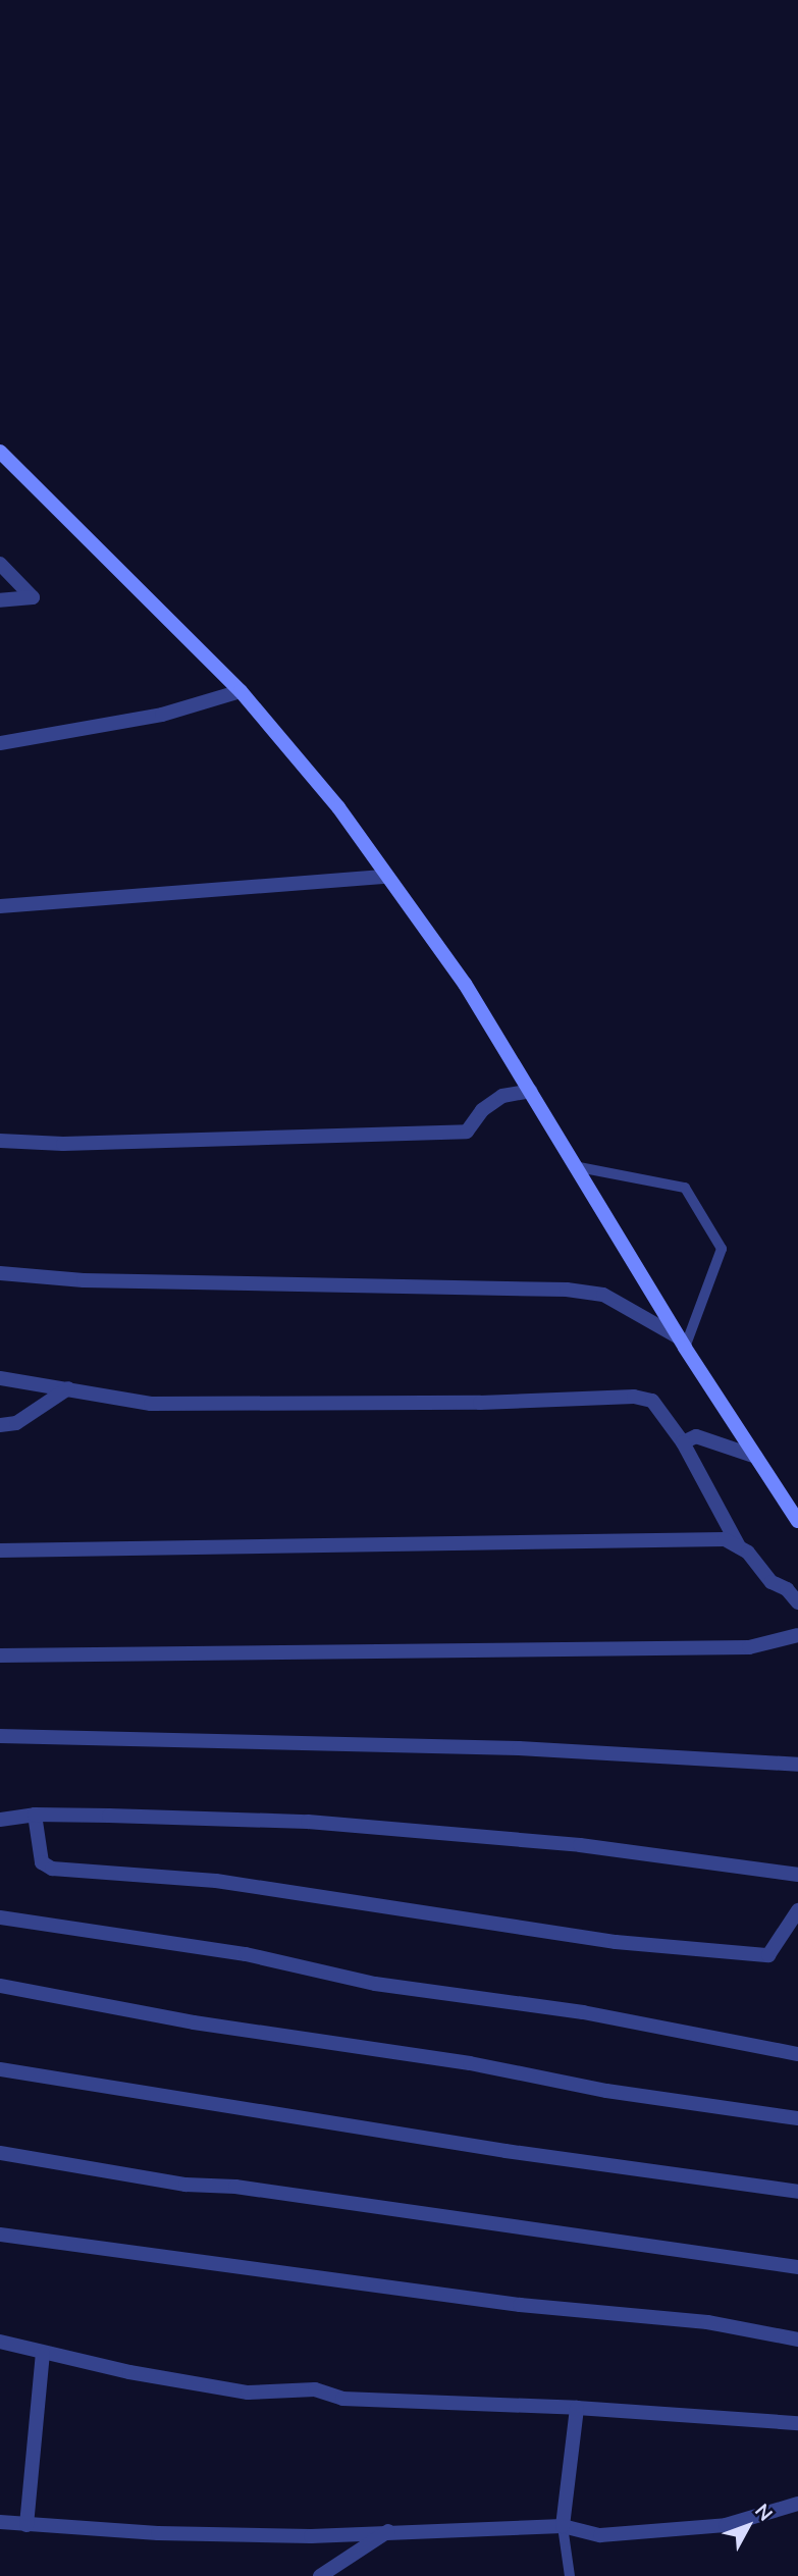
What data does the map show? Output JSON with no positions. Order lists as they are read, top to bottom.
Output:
{
  "north": "top right"
}
